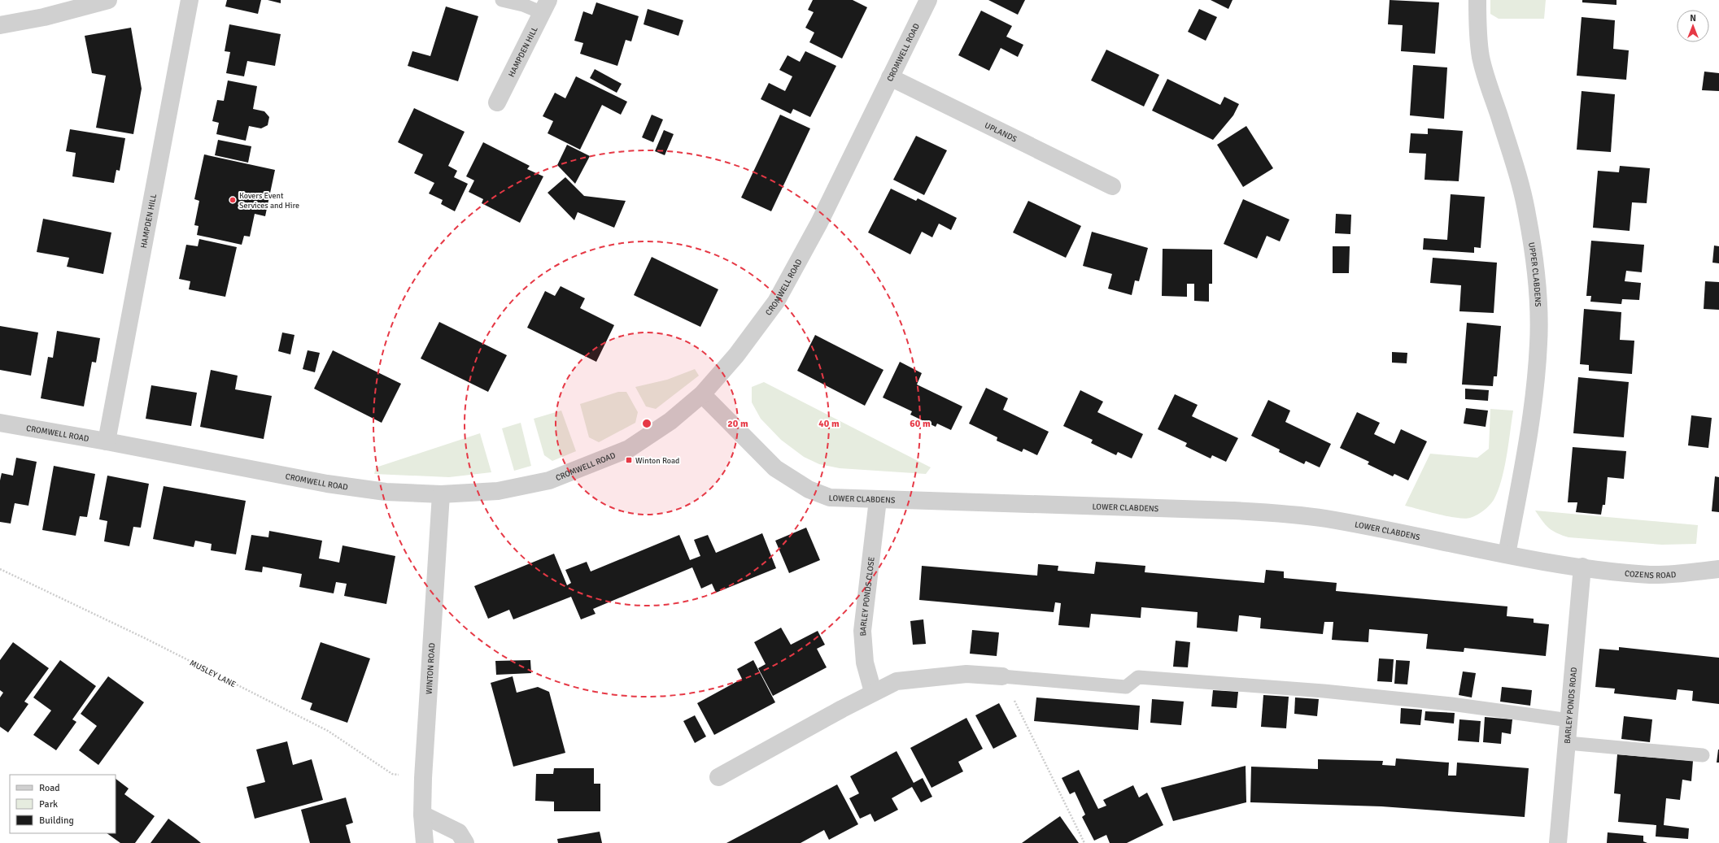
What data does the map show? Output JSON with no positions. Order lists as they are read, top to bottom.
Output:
{
  "streets": {
    "street": [
      "HAMPDEN HILL",
      "CROMWELL ROAD",
      "UPLANDS",
      "UPPER CLABDENS",
      "LOWER CLABDENS",
      "COZENS ROAD",
      "BARLEY PONDS CLOSE",
      "WINTON ROAD",
      "BARLEY PONDS ROAD"
    ],
    "path": ["MUSLEY LANE"]
  },
  "crossings": [
    ["HAMPDEN HILL", "CROMWELL ROAD"],
    ["CROMWELL ROAD", "UPLANDS"],
    ["CROMWELL ROAD", "LOWER CLABDENS"],
    ["CROMWELL ROAD", "WINTON ROAD"],
    ["UPPER CLABDENS", "LOWER CLABDENS"],
    ["LOWER CLABDENS", "COZENS ROAD"],
    ["LOWER CLABDENS", "BARLEY PONDS CLOSE"],
    ["LOWER CLABDENS", "BARLEY PONDS ROAD"],
    ["COZENS ROAD", "BARLEY PONDS ROAD"],
    ["WINTON ROAD", "MUSLEY LANE"]
  ],
  "places": {
    "other": ["Kovers Event Services and Hire"],
    "transit": ["Winton Road"]
  },
  "legend": ["Road", "Park", "Building"],
  "north": "top",
  "rings": ["20 m", "40 m", "60 m"]
}
